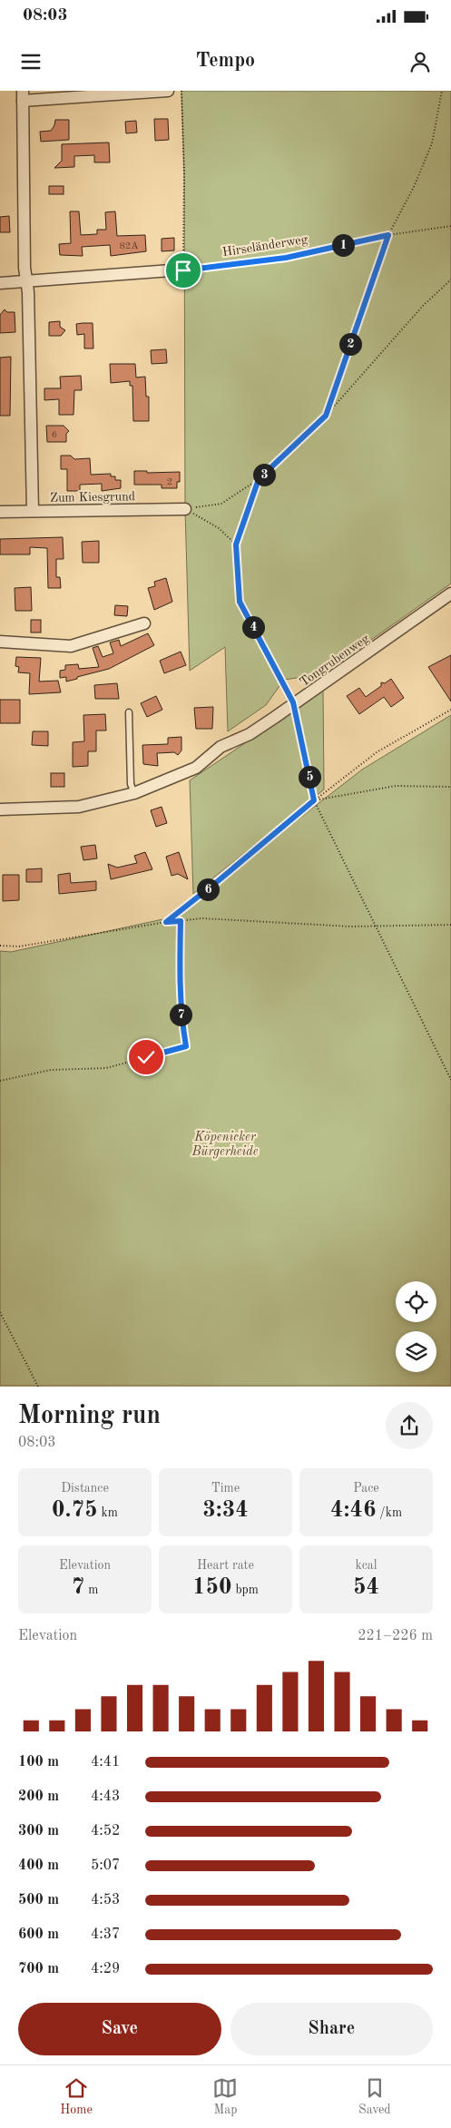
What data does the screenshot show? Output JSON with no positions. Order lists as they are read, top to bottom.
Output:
{
  "streets": {
    "street": ["Zum Kiesgrund", "Tongrubenweg"],
    "path": ["Hirseländerweg"]
  },
  "parks": ["Köpenicker Bürgerheide"],
  "house_numbers": ["82A", "6", "2"],
  "page": {
    "status": "08:03",
    "header": "Tempo",
    "pins": [
      "1",
      "2",
      "3",
      "4",
      "5",
      "6",
      "7"
    ],
    "heading": ["Morning run", "08:03"],
    "stats": [
      ["Distance", "0.75 km"],
      ["Time", "3:34"],
      ["Pace", "4:46 /km"],
      ["Elevation", "7 m"],
      ["Heart rate", "150 bpm"],
      ["kcal", "54"]
    ],
    "chart": ["Elevation", "221–226 m"],
    "list": [
      {
        "name": "100 m",
        "note": "4:41"
      },
      {
        "name": "200 m",
        "note": "4:43"
      },
      {
        "name": "300 m",
        "note": "4:52"
      },
      {
        "name": "400 m",
        "note": "5:07"
      },
      {
        "name": "500 m",
        "note": "4:53"
      },
      {
        "name": "600 m",
        "note": "4:37"
      },
      {
        "name": "700 m",
        "note": "4:29"
      }
    ],
    "buttons": ["Save", "Share"],
    "tabs": ["Home", "Map", "Saved"]
  }
}
